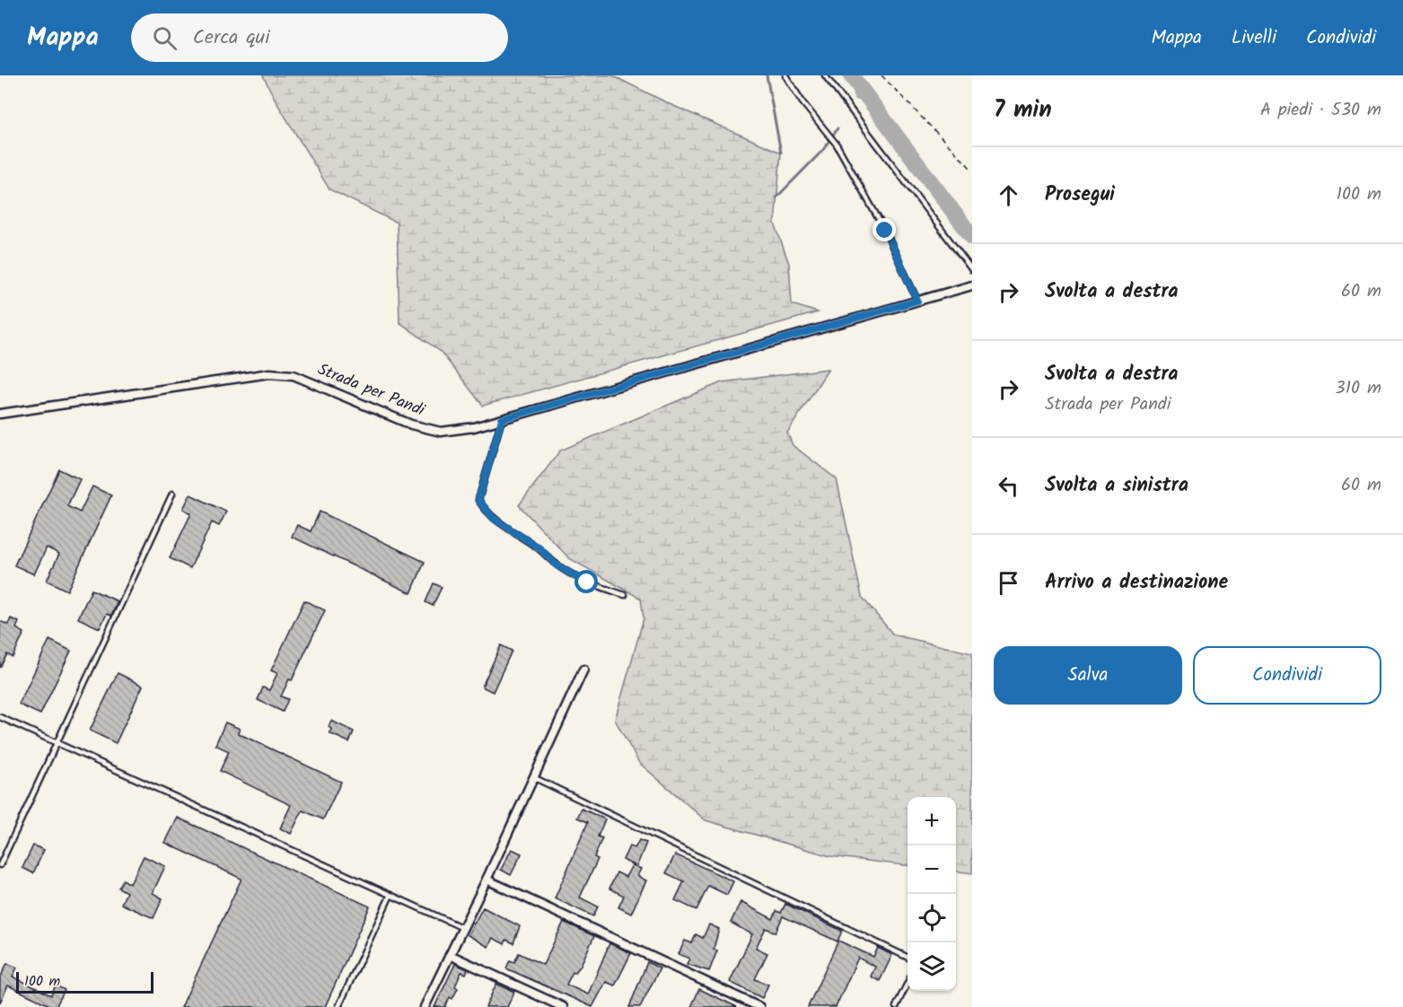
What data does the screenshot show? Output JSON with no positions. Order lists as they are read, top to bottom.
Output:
{
  "streets": {
    "street": ["Strada per Pandi"]
  },
  "scale_bar": "100 m",
  "page": {
    "header": "Mappa",
    "search": "Cerca qui",
    "nav": ["Mappa", "Livelli", "Condividi"],
    "heading": ["7 min", "A piedi · 530 m"],
    "list": [
      ["Prosegui", "100 m"],
      ["Svolta a destra", "60 m"],
      ["Svolta a destra", "Strada per Pandi", "310 m"],
      ["Svolta a sinistra", "60 m"],
      "Arrivo a destinazione"
    ],
    "buttons": ["Salva", "Condividi"],
    "map_buttons": ["+", "−"],
    "scale": "100 m"
  }
}
